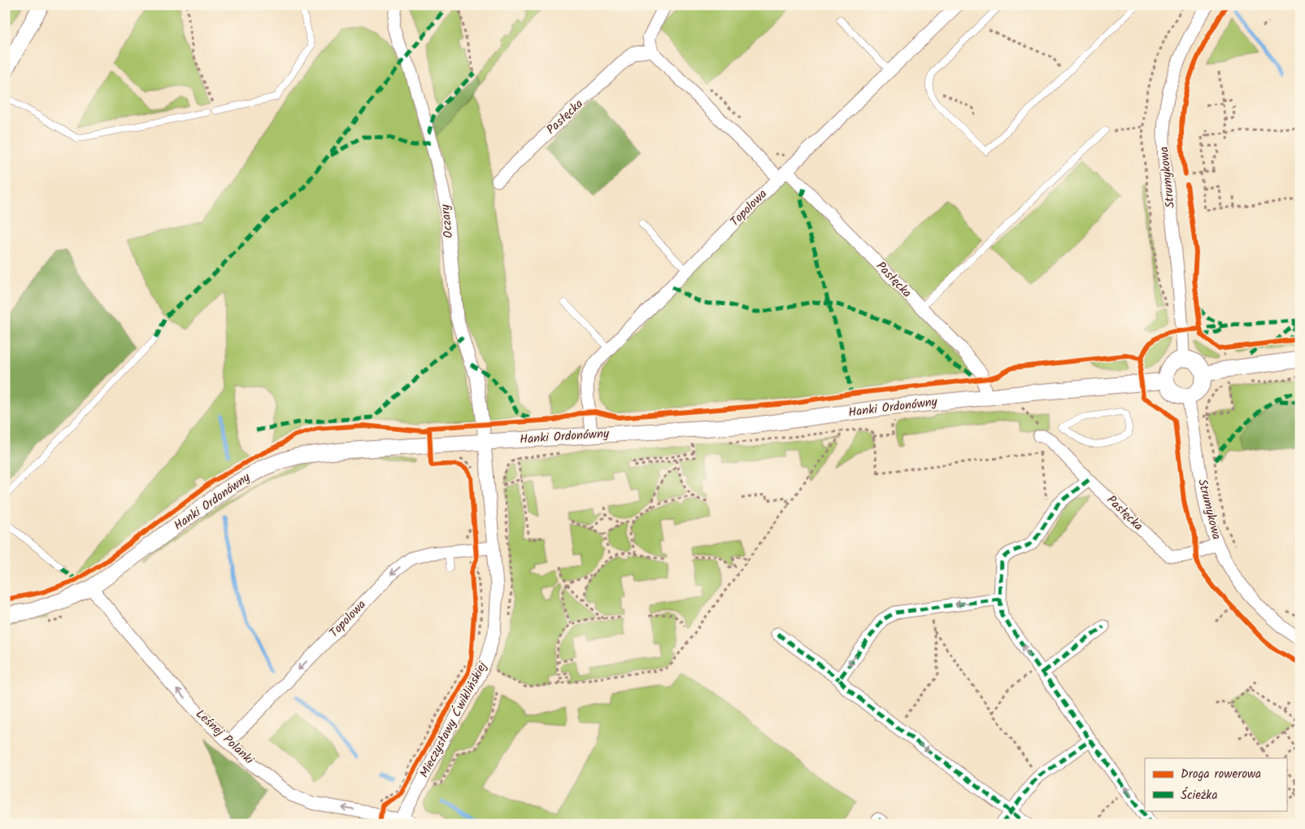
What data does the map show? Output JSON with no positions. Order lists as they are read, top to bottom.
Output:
{
  "streets": {
    "street": [
      "Pasłęcka",
      "Strumykowa",
      "Topolowa",
      "Oczary",
      "Hanki Ordonówny",
      "Mieczysławy Ćwiklińskiej",
      "Leśnej Polanki"
    ]
  },
  "crossings": [
    ["Pasłęcka", "Strumykowa"],
    ["Pasłęcka", "Topolowa"],
    ["Pasłęcka", "Hanki Ordonówny"],
    ["Strumykowa", "Hanki Ordonówny"],
    ["Topolowa", "Hanki Ordonówny"],
    ["Topolowa", "Mieczysławy Ćwiklińskiej"],
    ["Topolowa", "Leśnej Polanki"],
    ["Oczary", "Hanki Ordonówny"],
    ["Oczary", "Mieczysławy Ćwiklińskiej"],
    ["Hanki Ordonówny", "Mieczysławy Ćwiklińskiej"],
    ["Hanki Ordonówny", "Leśnej Polanki"],
    ["Mieczysławy Ćwiklińskiej", "Leśnej Polanki"]
  ],
  "one_way": ["Leśnej Polanki"],
  "legend": ["Droga rowerowa", "Ścieżka"]
}
